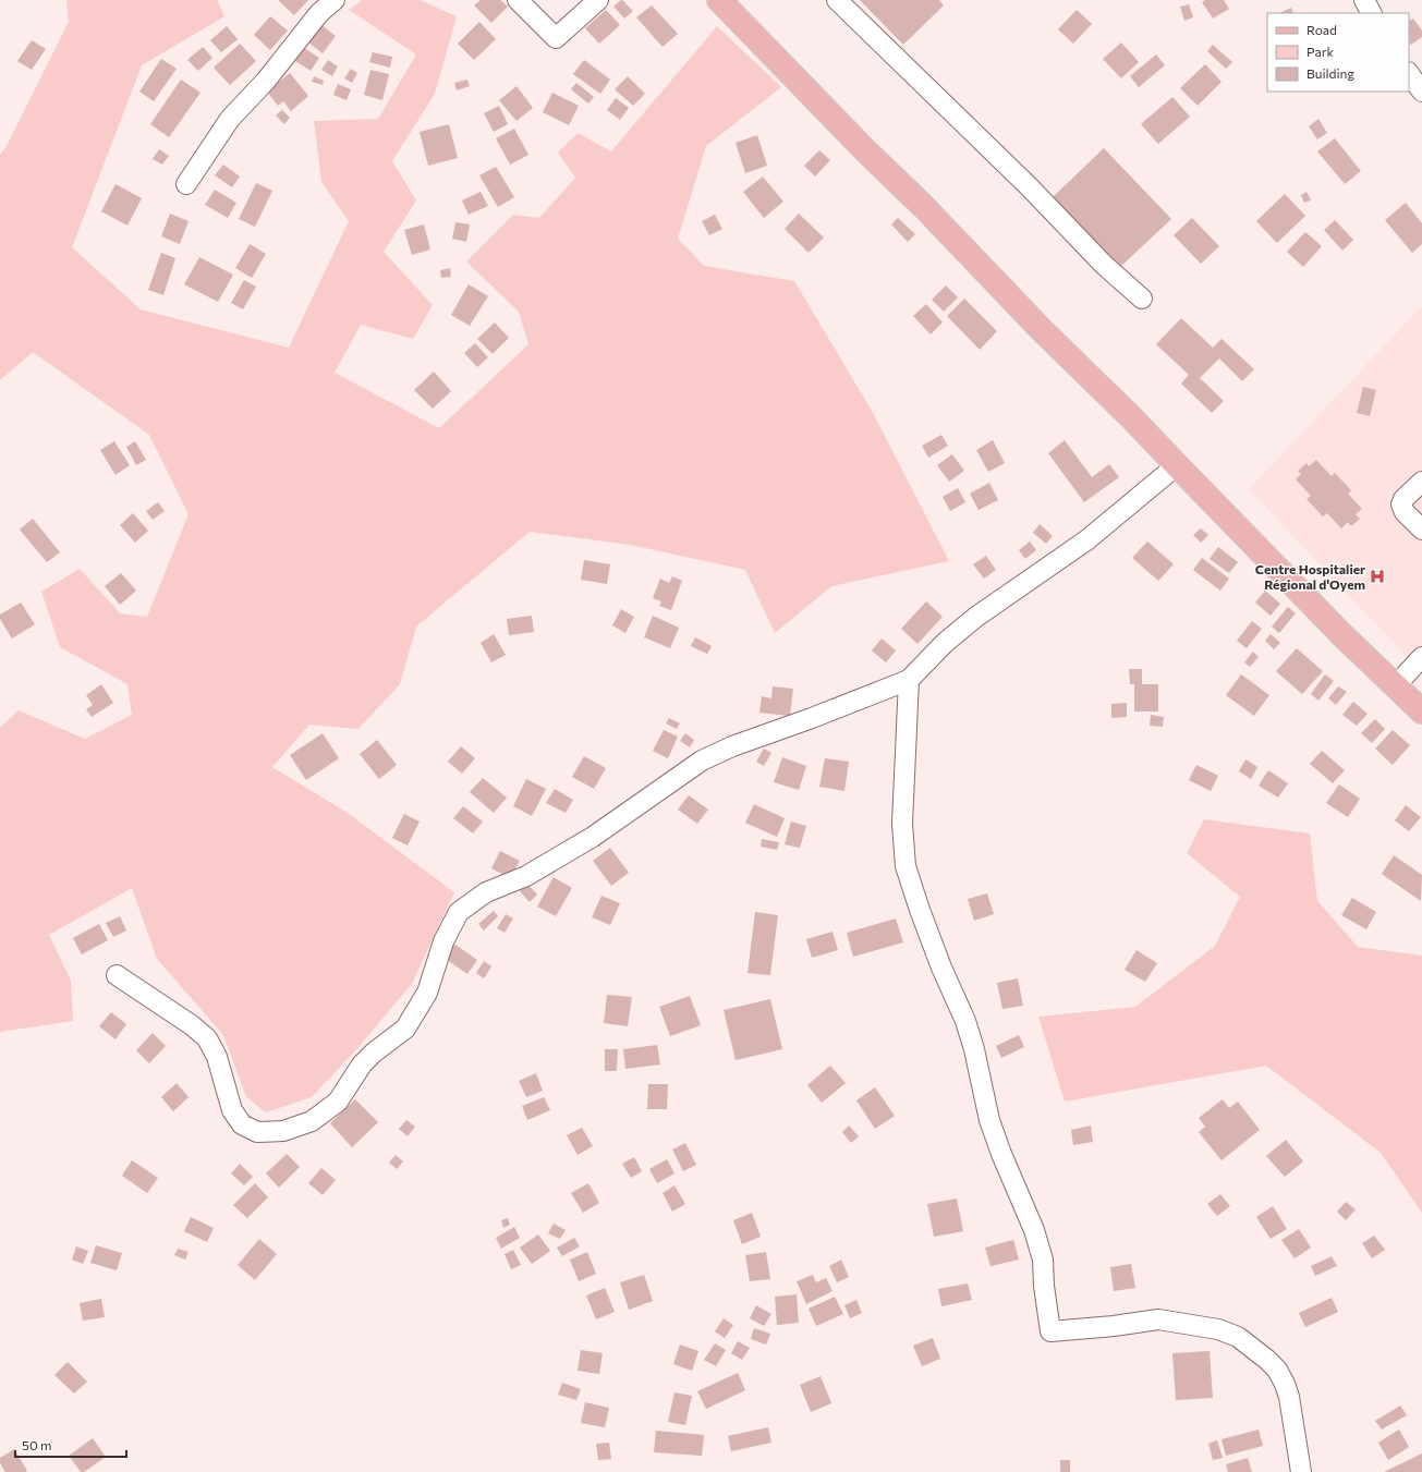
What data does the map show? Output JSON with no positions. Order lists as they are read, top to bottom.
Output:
{
  "places": {
    "hospital": ["Centre Hospitalier Régional d'Oyem"]
  },
  "legend": ["Road", "Park", "Building"],
  "scale_bar": "50 m"
}
